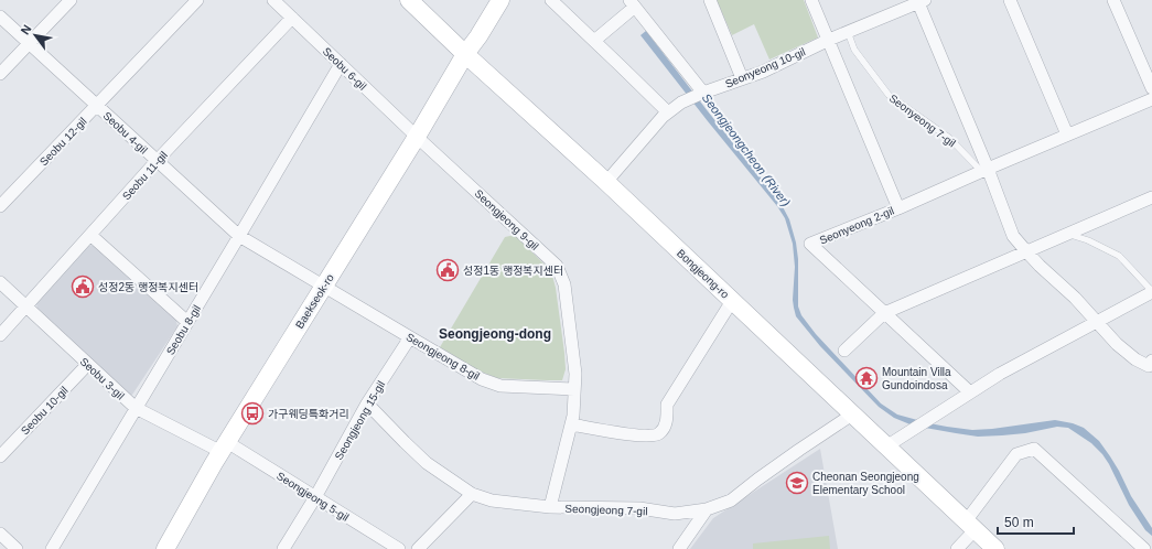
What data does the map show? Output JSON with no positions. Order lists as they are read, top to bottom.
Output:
{
  "streets": {
    "street": [
      "Seonyeong 10-gil",
      "Seobu 6-gil",
      "Seobu 4-gil",
      "Seobu 12-gil",
      "Seobu 11-gil",
      "Seongjeong 9-gil",
      "Seonyeong 2-gil",
      "Bongjeong-ro",
      "Baekseok-ro",
      "Seobu 8-gil",
      "Seongjeong 8-gil",
      "Seobu 3-gil",
      "Seobu 10-gil",
      "Seongjeong 15-gil",
      "Seongjeong 5-gil",
      "Seongjeong 7-gil"
    ],
    "lane": ["Seonyeong 7-gil"]
  },
  "crossings": [
    ["Seonyeong 10-gil", "Seonyeong 7-gil"],
    ["Seonyeong 10-gil", "Seonyeong 2-gil"],
    ["Seonyeong 10-gil", "Bongjeong-ro"],
    ["Seobu 6-gil", "Seobu 11-gil"],
    ["Seobu 6-gil", "Seongjeong 9-gil"],
    ["Seobu 6-gil", "Baekseok-ro"],
    ["Seobu 6-gil", "Seobu 8-gil"],
    ["Seobu 4-gil", "Seobu 12-gil"],
    ["Seobu 4-gil", "Seobu 11-gil"],
    ["Seobu 4-gil", "Baekseok-ro"],
    ["Seobu 4-gil", "Seobu 8-gil"],
    ["Seobu 4-gil", "Seongjeong 8-gil"],
    ["Seobu 11-gil", "Seobu 3-gil"],
    ["Seongjeong 9-gil", "Baekseok-ro"],
    ["Seongjeong 9-gil", "Seongjeong 8-gil"],
    ["Seongjeong 9-gil", "Seongjeong 7-gil"],
    ["Bongjeong-ro", "Baekseok-ro"],
    ["Bongjeong-ro", "Seongjeong 7-gil"],
    ["Baekseok-ro", "Seongjeong 8-gil"],
    ["Baekseok-ro", "Seobu 3-gil"],
    ["Baekseok-ro", "Seongjeong 5-gil"],
    ["Seobu 8-gil", "Seobu 3-gil"],
    ["Seongjeong 8-gil", "Seongjeong 15-gil"],
    ["Seobu 3-gil", "Seobu 10-gil"],
    ["Seobu 3-gil", "Seongjeong 5-gil"],
    ["Seongjeong 15-gil", "Seongjeong 5-gil"],
    ["Seongjeong 15-gil", "Seongjeong 7-gil"]
  ],
  "districts": ["Seongjeong-dong"],
  "water": ["Seongjeongcheon (River)"],
  "places": {
    "public building": ["성정1동 행정복지센터", "성정2동 행정복지센터"],
    "temple": ["Mountain Villa Gundoindosa"],
    "bus stop": ["가구웨딩특화거리"],
    "school or university": ["Cheonan Seongjeong Elementary School"]
  },
  "scale_bar": "50 m",
  "north": "top left"
}
